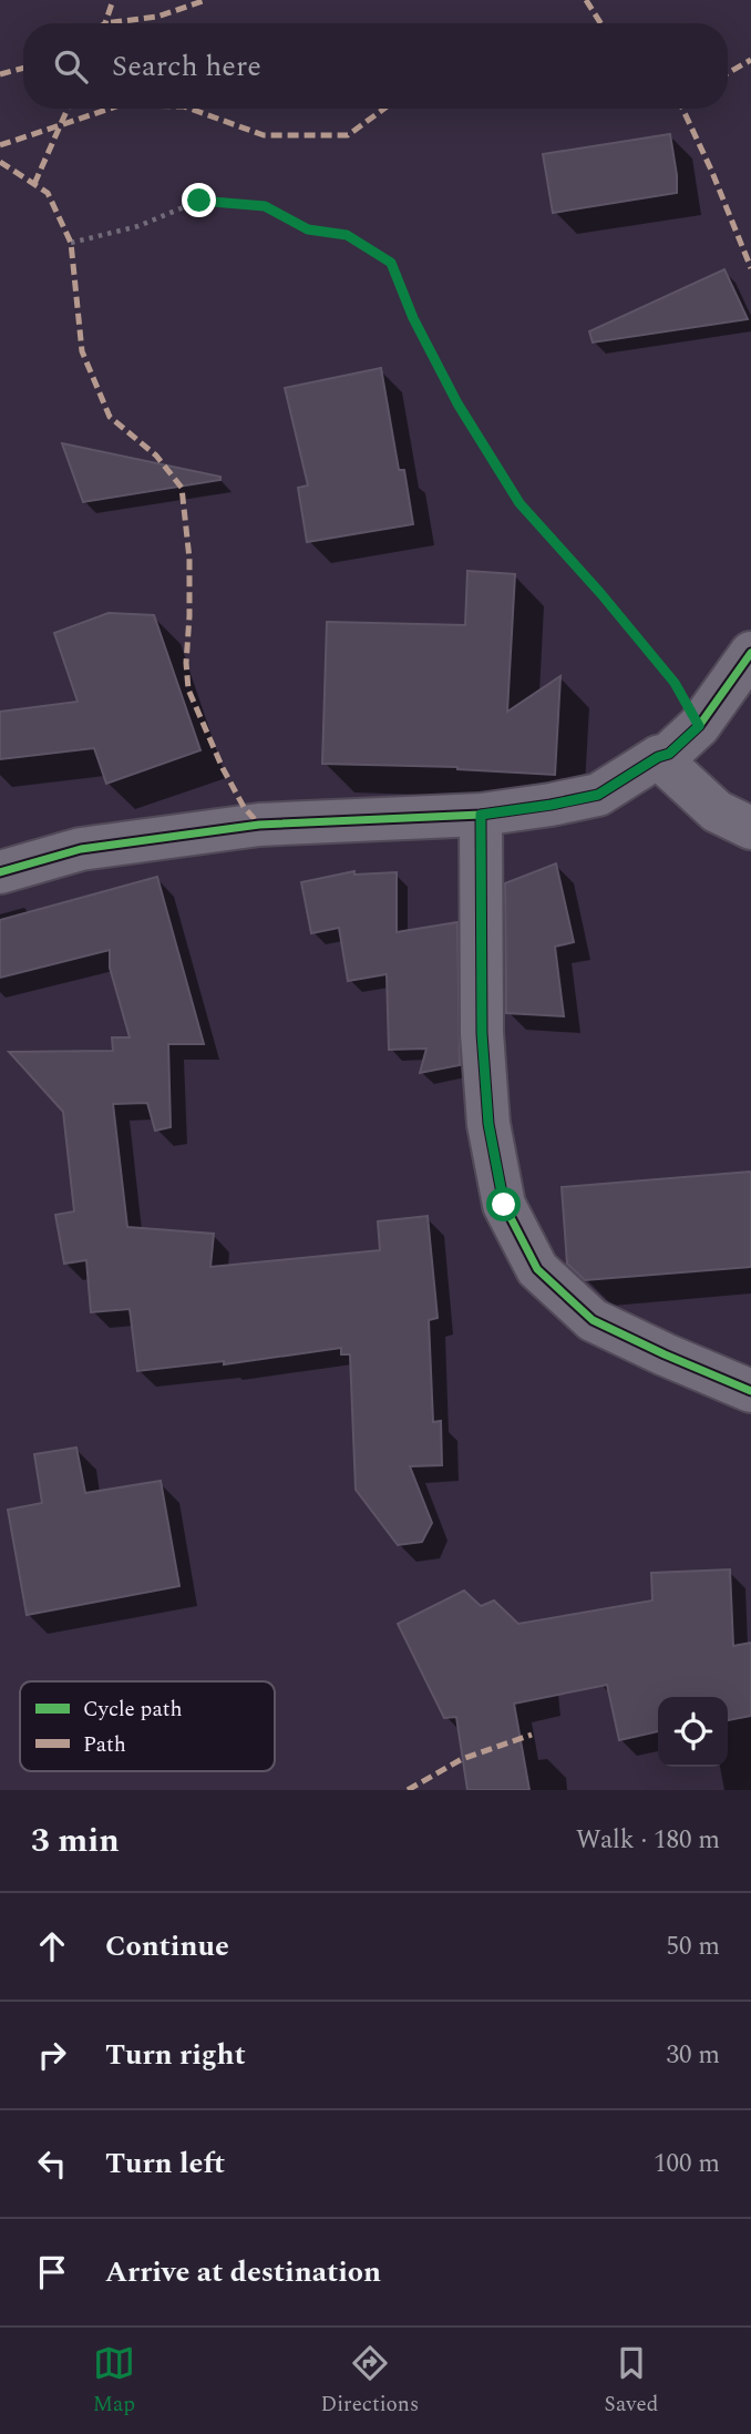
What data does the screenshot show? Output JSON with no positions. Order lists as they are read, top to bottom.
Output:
{
  "legend": ["Cycle path", "Path"],
  "page": {
    "search": "Search here",
    "heading": ["3 min", "Walk · 180 m"],
    "list": [
      ["Continue", "50 m"],
      ["Turn right", "30 m"],
      ["Turn left", "100 m"],
      "Arrive at destination"
    ],
    "nav": ["Map", "Directions", "Saved"]
  }
}
